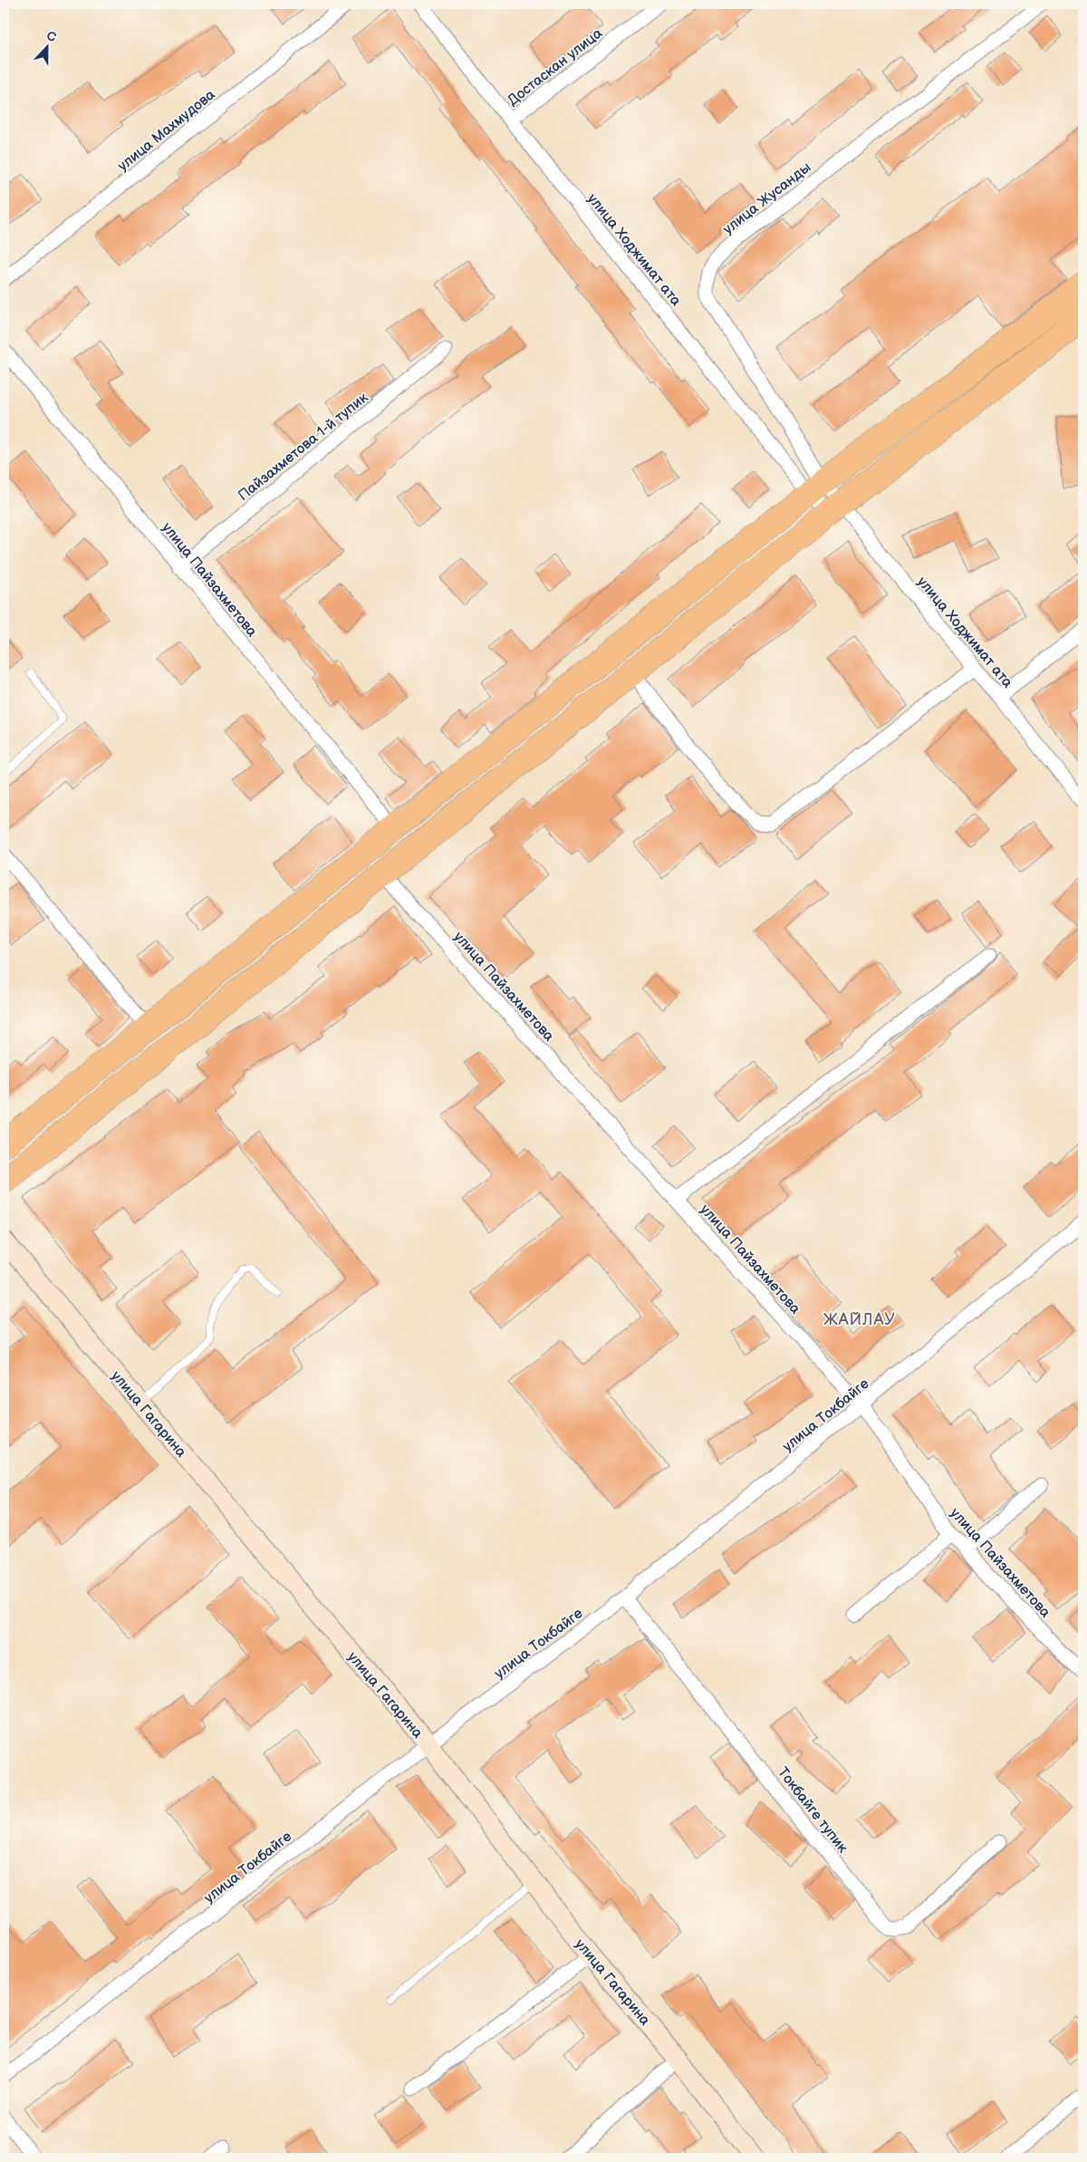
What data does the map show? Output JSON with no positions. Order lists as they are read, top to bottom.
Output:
{
  "streets": {
    "main road": ["улица Гагарина"],
    "street": [
      "Достаскан улица",
      "улица Махмудова",
      "улица Жусанды",
      "улица Ходжимат ата",
      "Пайзахметова 1-й тупик",
      "улица Пайзахметова",
      "улица Токбайге",
      "Токбайге тупик"
    ]
  },
  "crossings": [
    ["Достаскан улица", "улица Ходжимат ата"],
    ["улица Жусанды", "улица Ходжимат ата"],
    ["Пайзахметова 1-й тупик", "улица Пайзахметова"],
    ["улица Пайзахметова", "улица Токбайге"],
    ["улица Гагарина", "улица Токбайге"],
    ["улица Токбайге", "Токбайге тупик"]
  ],
  "districts": ["ЖАЙЛАУ"],
  "north": "top"
}
